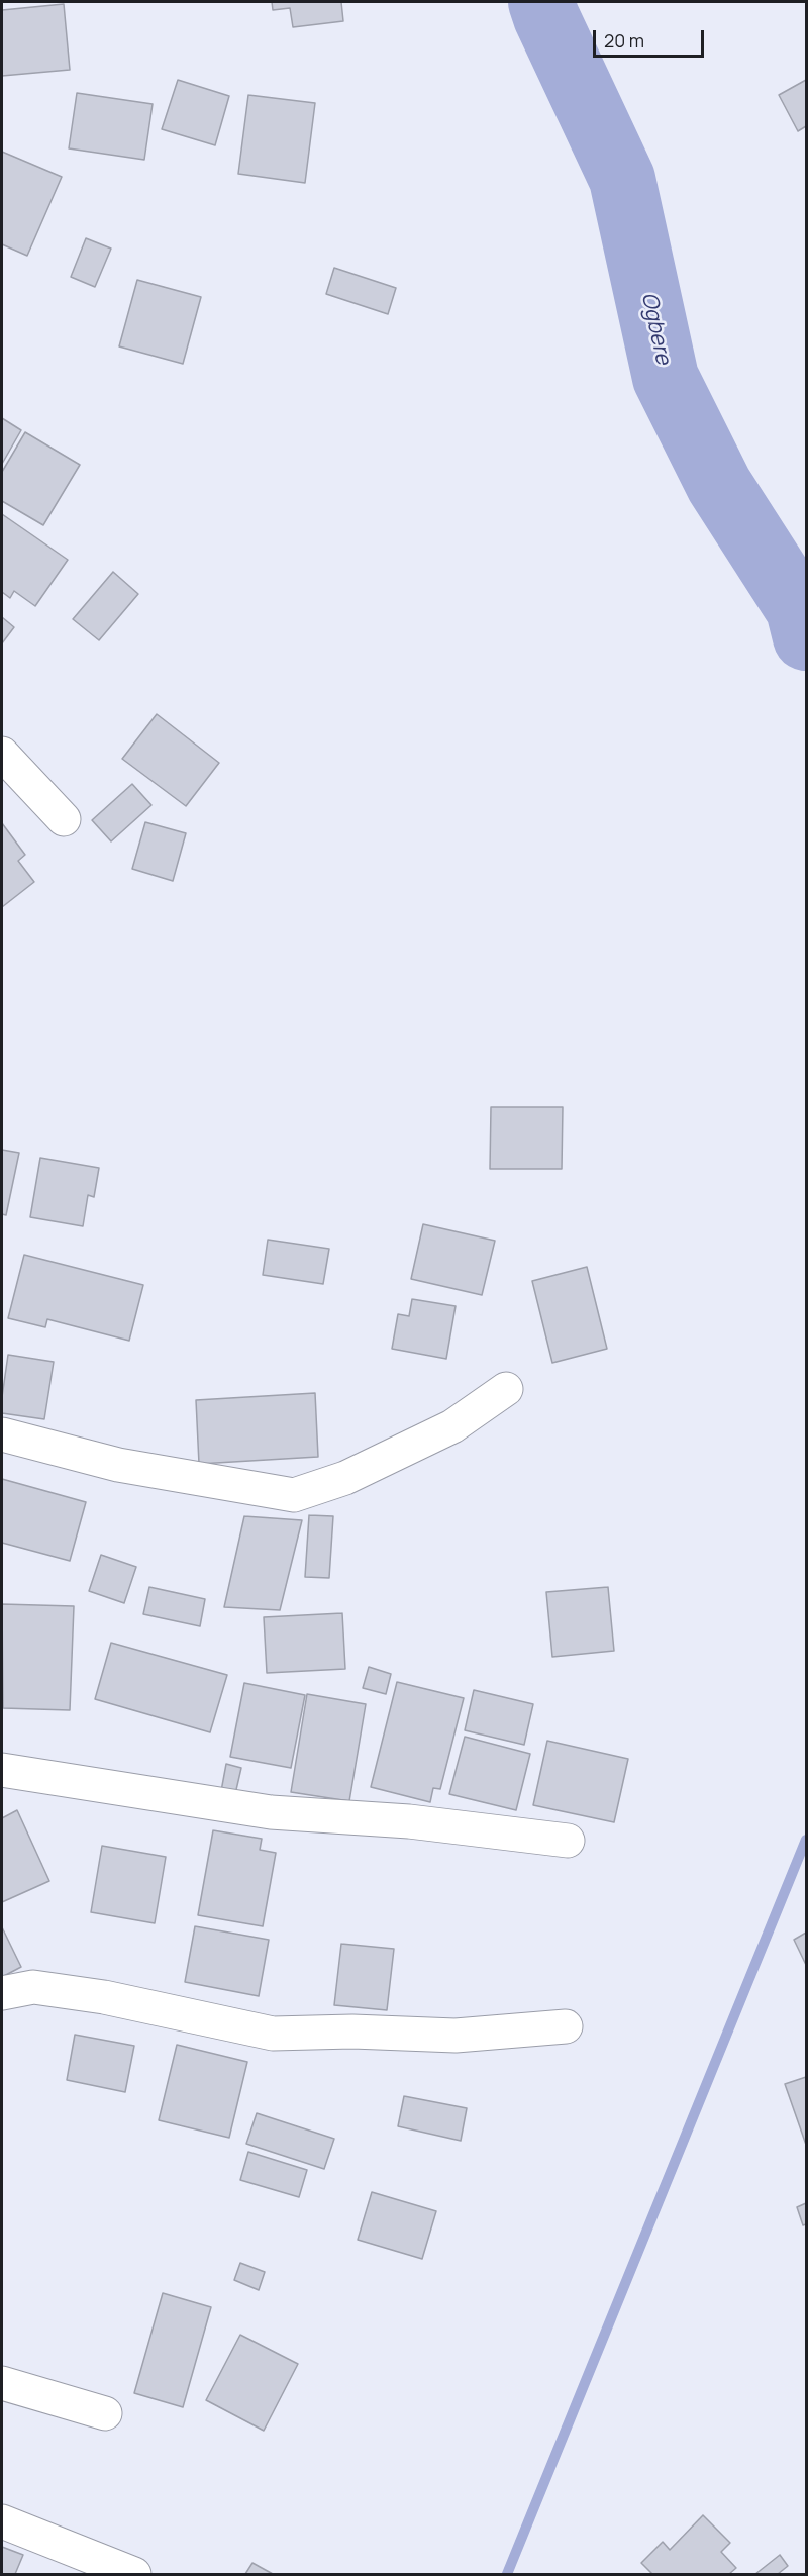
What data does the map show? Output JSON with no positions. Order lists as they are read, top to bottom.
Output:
{
  "water": ["Ogbere"],
  "scale_bar": "20 m"
}
